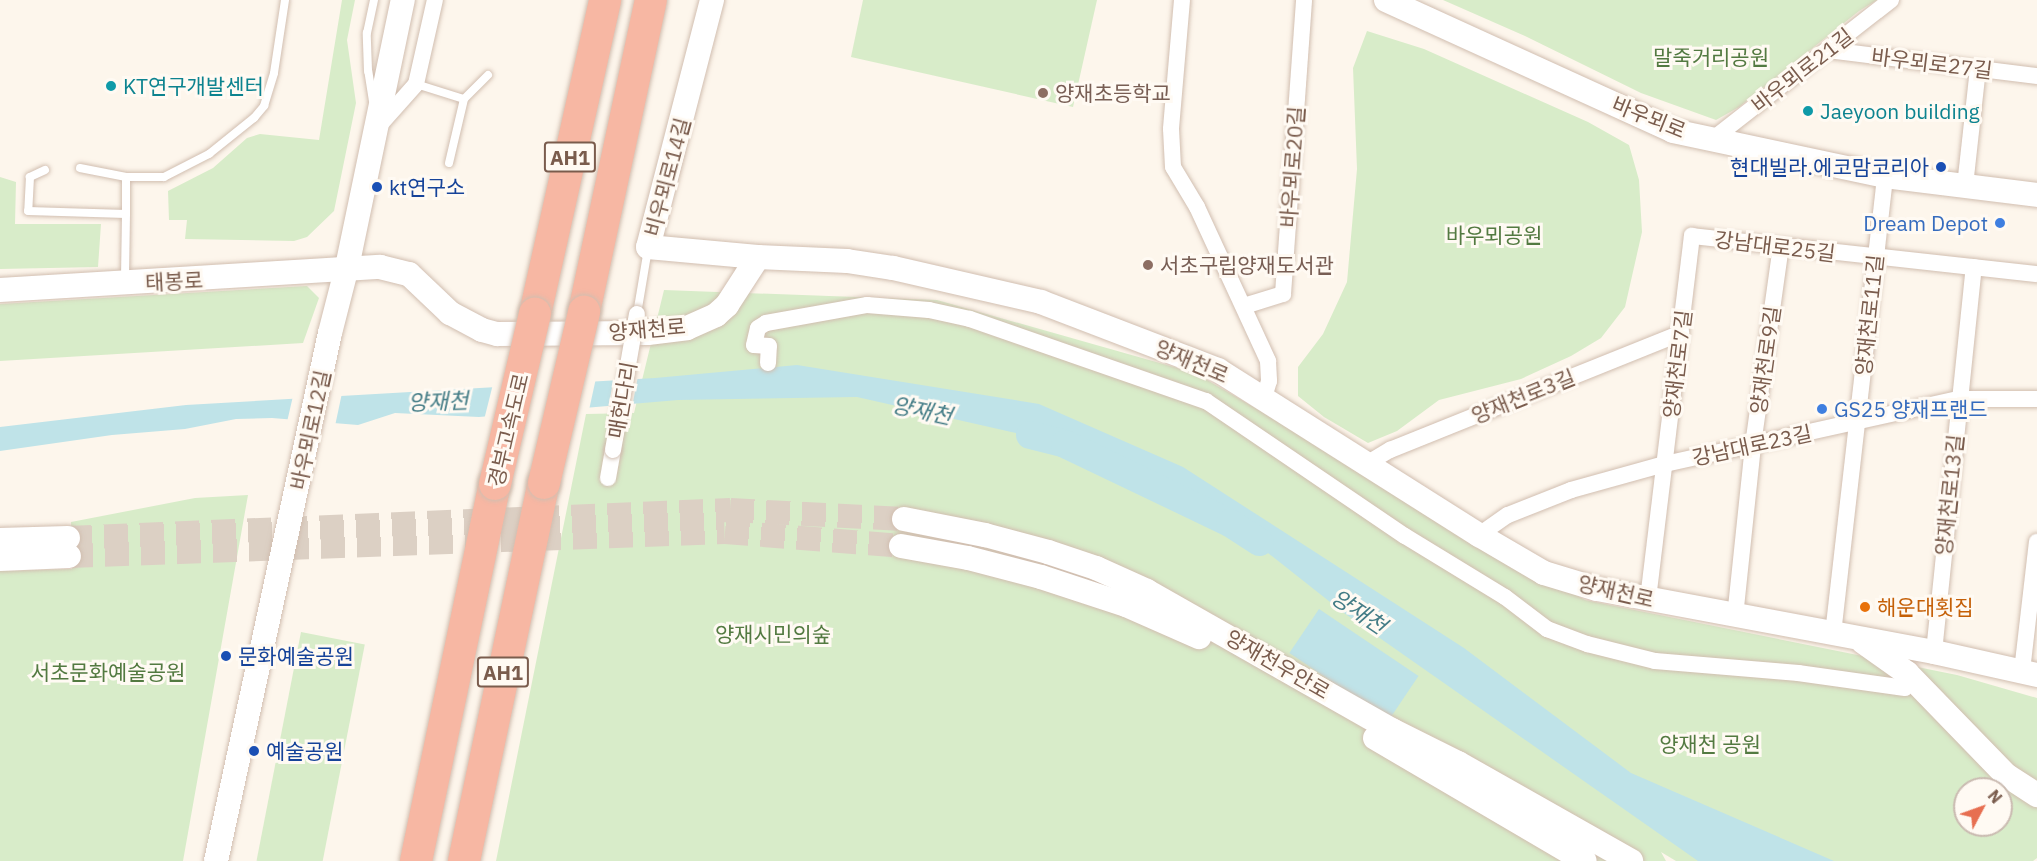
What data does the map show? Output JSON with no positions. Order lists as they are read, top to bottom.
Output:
{
  "streets": {
    "highway": ["AH1", "경부고속도로"],
    "street": [
      "바우뫼로27길",
      "바우뫼로21길",
      "바우뫼로",
      "바우뫼로20길",
      "비우뫼로14길",
      "강남대로25길",
      "태봉로",
      "양재천로11길",
      "양재천로",
      "양재천로9길",
      "양재천로7길",
      "양재천로3길",
      "매헌다리",
      "바우뫼로12길",
      "강남대로23길",
      "양재천로13길",
      "양재천우안로"
    ]
  },
  "crossings": [
    ["바우뫼로27길", "바우뫼로21길"],
    ["바우뫼로21길", "바우뫼로"],
    ["바우뫼로", "양재천로11길"],
    ["비우뫼로14길", "양재천로"],
    ["강남대로25길", "양재천로11길"],
    ["강남대로25길", "양재천로9길"],
    ["강남대로25길", "양재천로7길"],
    ["강남대로25길", "양재천로13길"],
    ["태봉로", "양재천로"],
    ["태봉로", "바우뫼로12길"],
    ["양재천로11길", "양재천로"],
    ["양재천로11길", "강남대로23길"],
    ["양재천로", "양재천로9길"],
    ["양재천로", "양재천로7길"],
    ["양재천로", "양재천로3길"],
    ["양재천로", "바우뫼로12길"],
    ["양재천로", "강남대로23길"],
    ["양재천로", "양재천로13길"],
    ["양재천로9길", "강남대로23길"],
    ["양재천로7길", "양재천로3길"],
    ["양재천로7길", "강남대로23길"],
    ["강남대로23길", "양재천로13길"]
  ],
  "water": ["양재천"],
  "parks": [
    "말죽거리공원",
    "바우뫼공원",
    "양재시민의숲",
    "서초문화예술공원",
    "양재천 공원"
  ],
  "places": [
    "KT연구개발센터",
    "양재초등학교",
    "Jaeyoon building",
    "현대빌라.에코맘코리아",
    "kt연구소",
    "Dream Depot",
    "서초구립양재도서관",
    "GS25 양재프랜드",
    "해운대횟집",
    "문화예술공원",
    "예술공원"
  ],
  "north": "top right"
}
